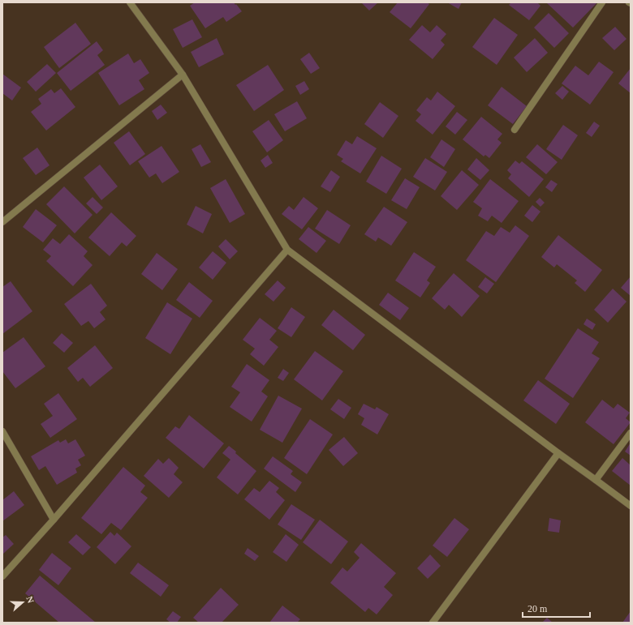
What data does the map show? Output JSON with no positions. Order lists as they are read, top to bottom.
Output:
{
  "scale_bar": "20 m",
  "north": "right"
}
